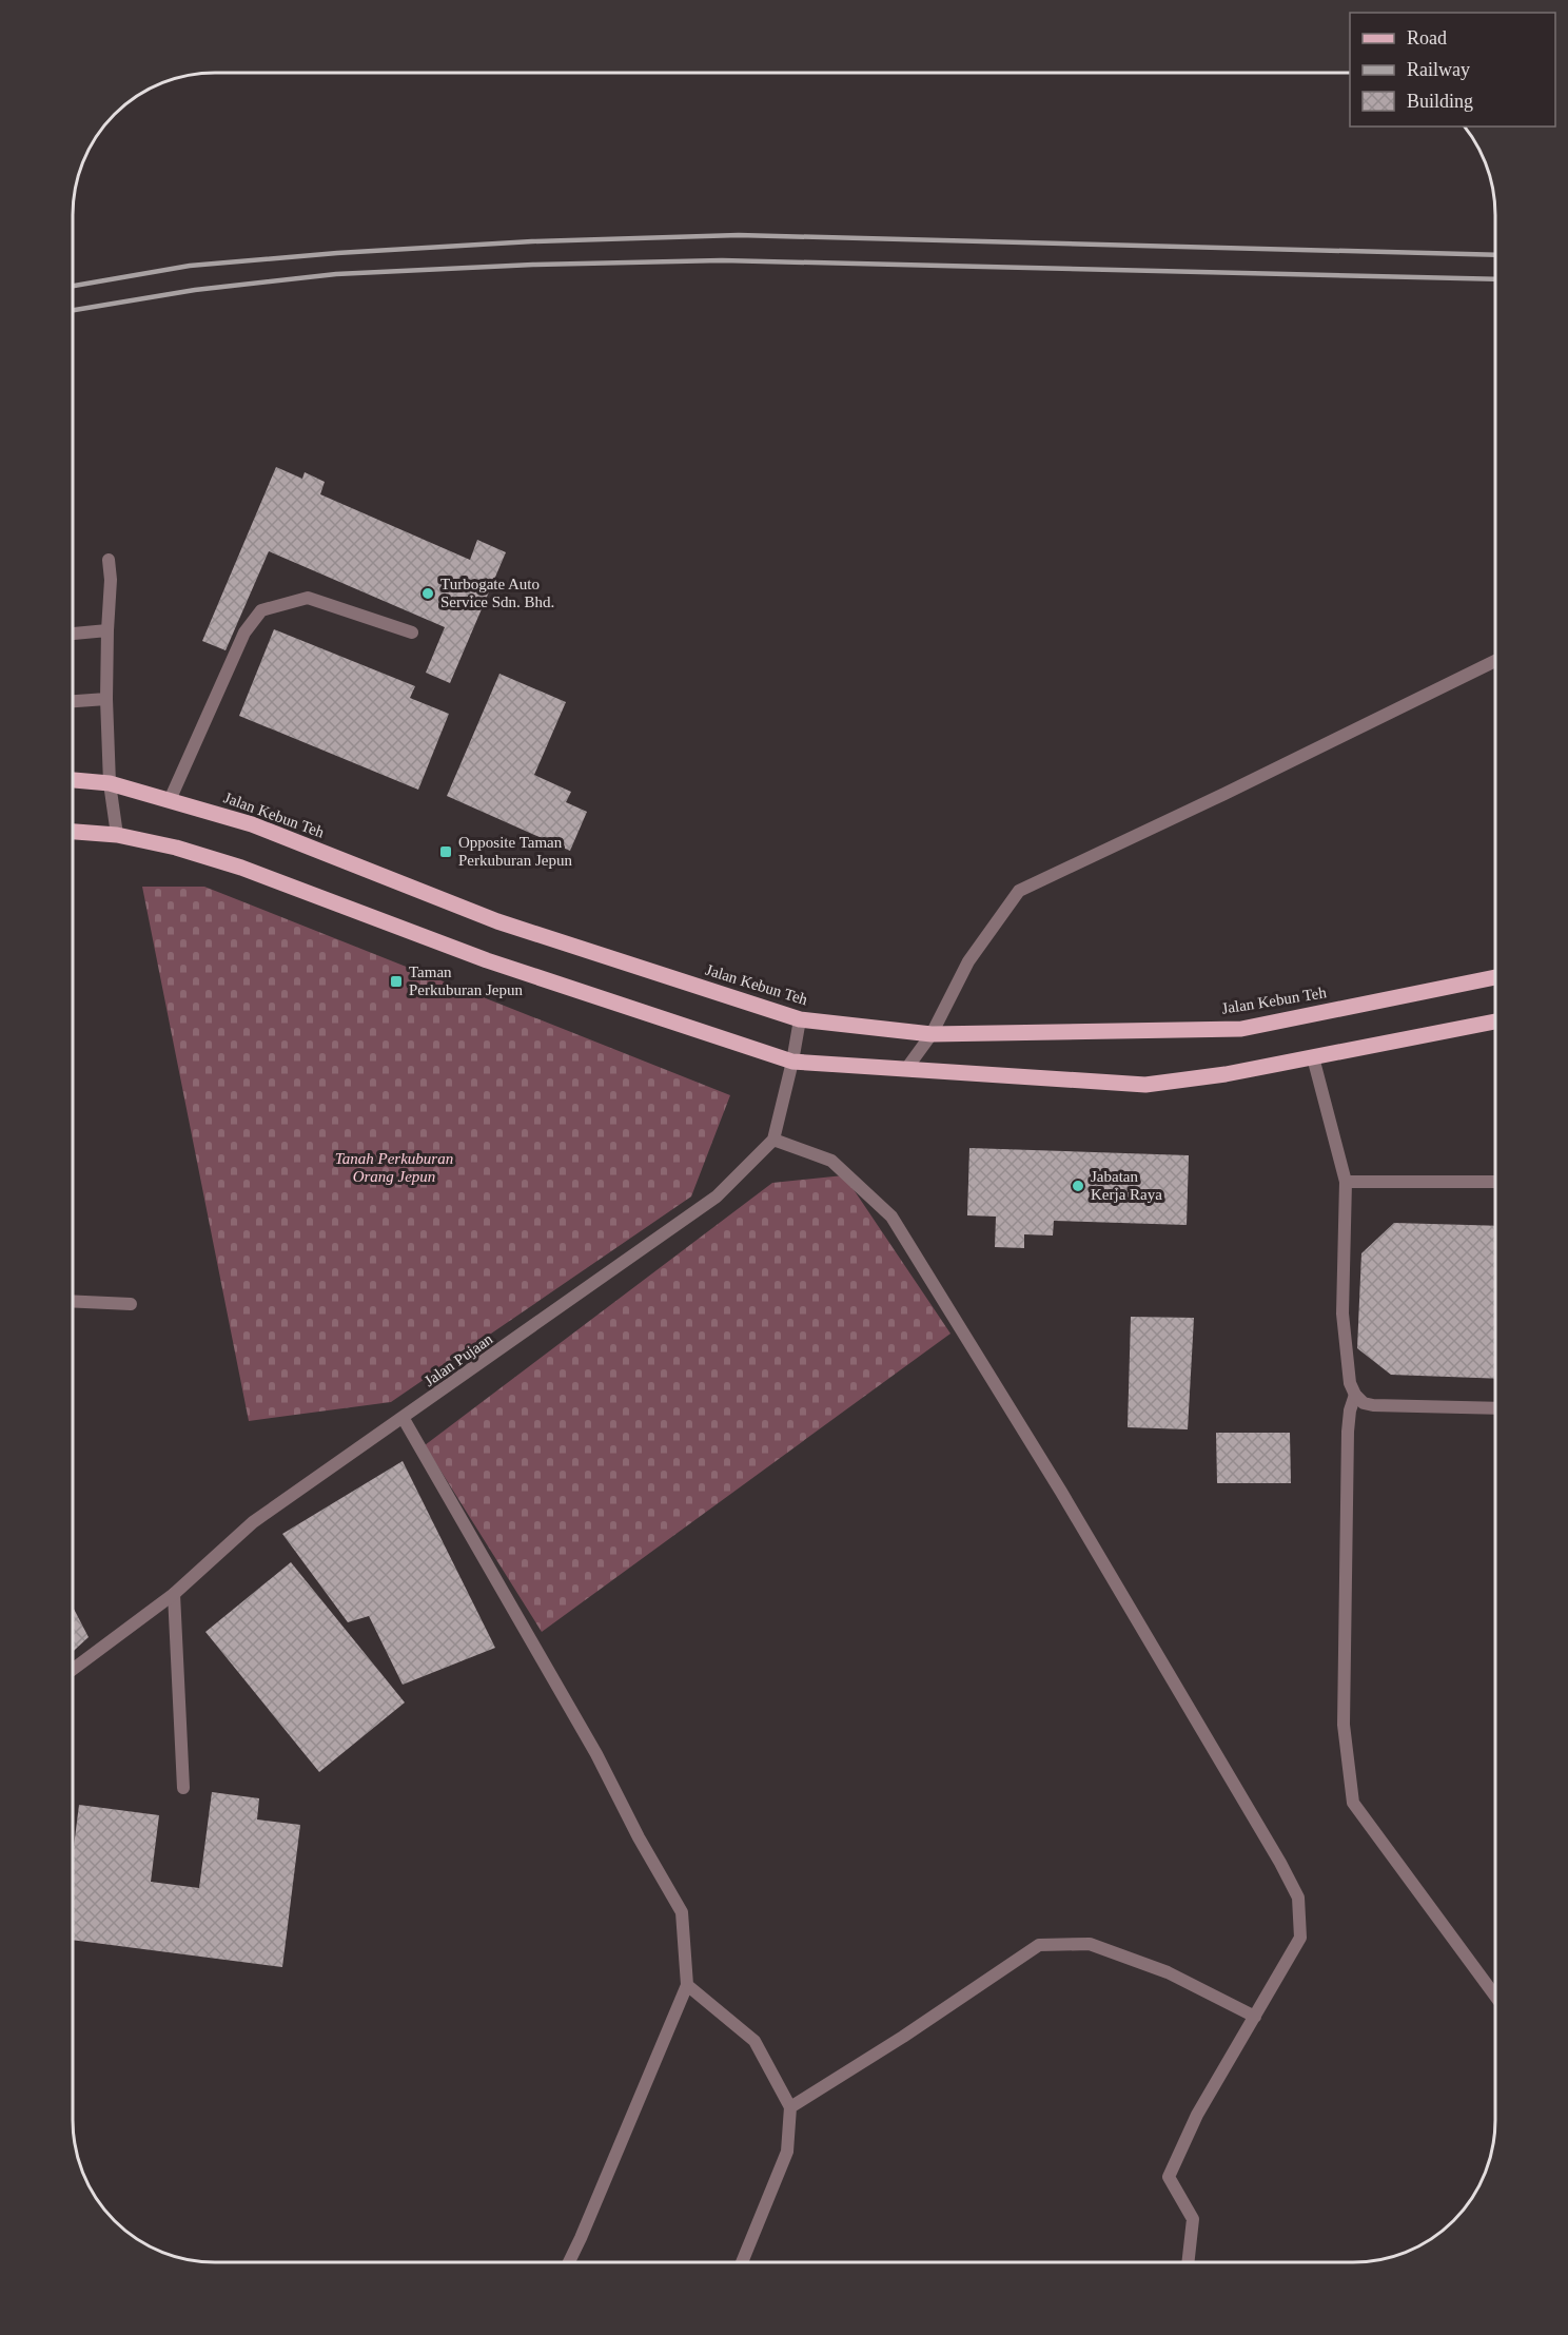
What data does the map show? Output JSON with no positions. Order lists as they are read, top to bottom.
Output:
{
  "streets": {
    "main road": ["Jalan Kebun Teh"],
    "street": ["Jalan Pujaan"]
  },
  "parks": ["Tanah Perkuburan Orang Jepun"],
  "places": {
    "other": ["Turbogate Auto Service Sdn. Bhd.", "Jabatan Kerja Raya"],
    "transit": ["Opposite Taman Perkuburan Jepun", "Taman Perkuburan Jepun"]
  },
  "legend": ["Road", "Railway", "Building"]
}
